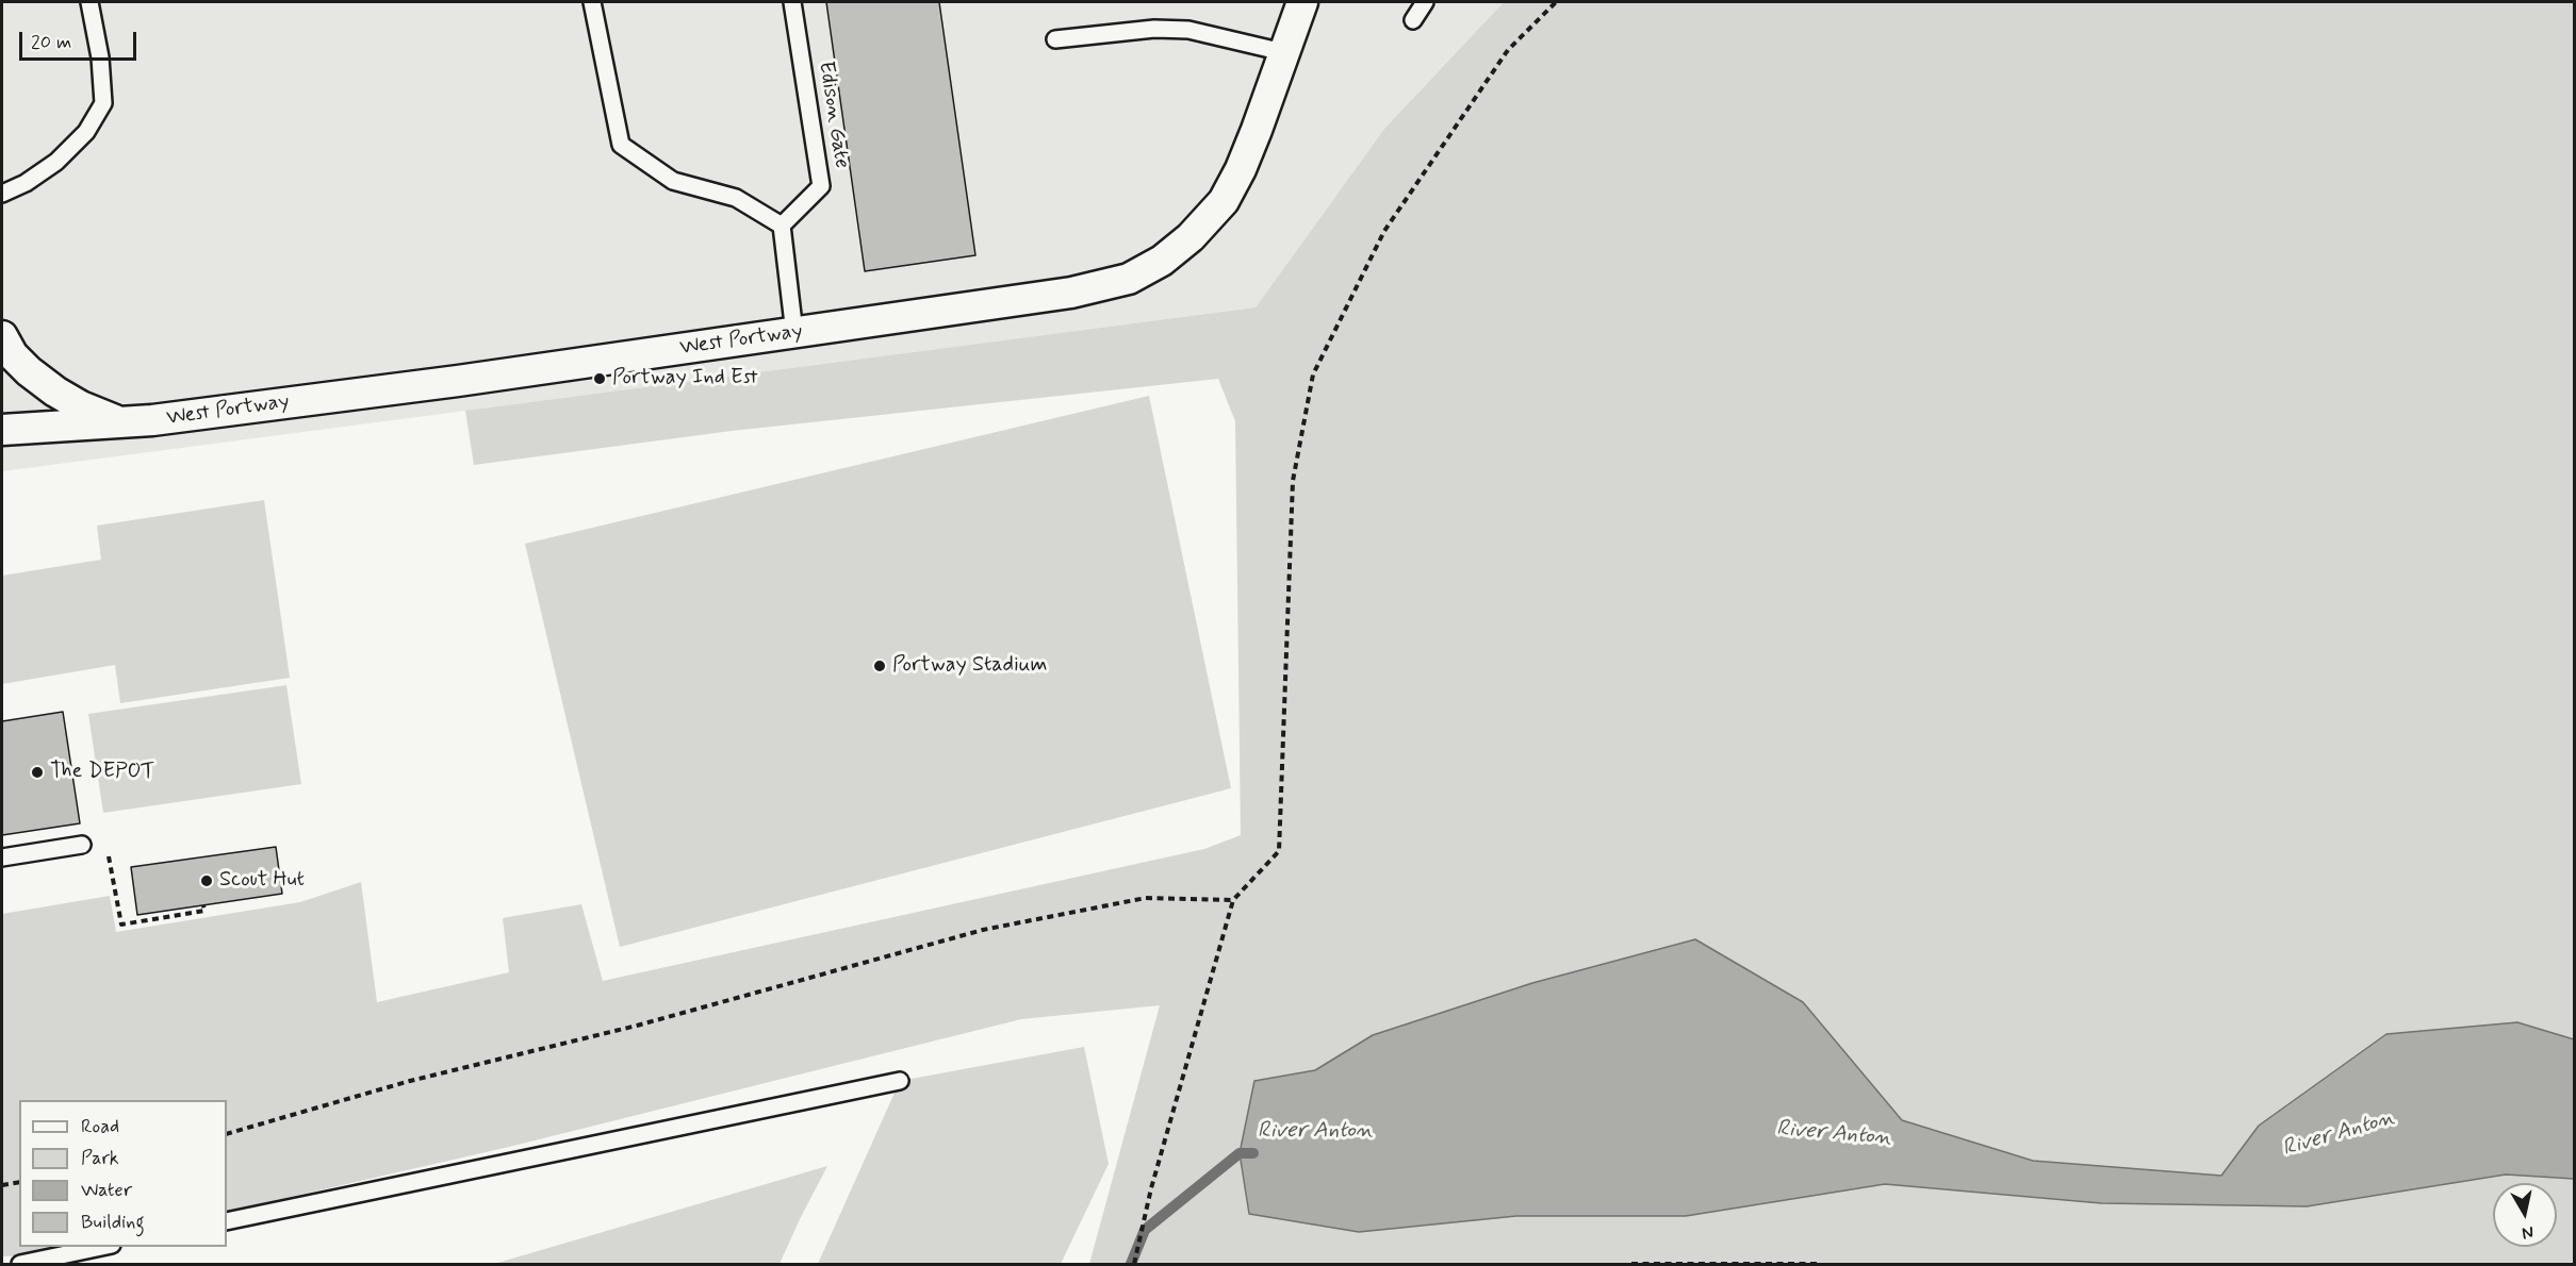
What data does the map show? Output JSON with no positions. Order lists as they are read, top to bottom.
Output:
{
  "streets": {
    "street": ["West Portway"],
    "lane": ["Edison Gate"]
  },
  "water": ["River Anton"],
  "places": [
    "Portway Ind Est",
    "Portway Stadium",
    "The DEPOT",
    "Scout Hut"
  ],
  "legend": [
    "Road",
    "Park",
    "Water",
    "Building"
  ],
  "scale_bar": "20 m",
  "north": "bottom"
}
